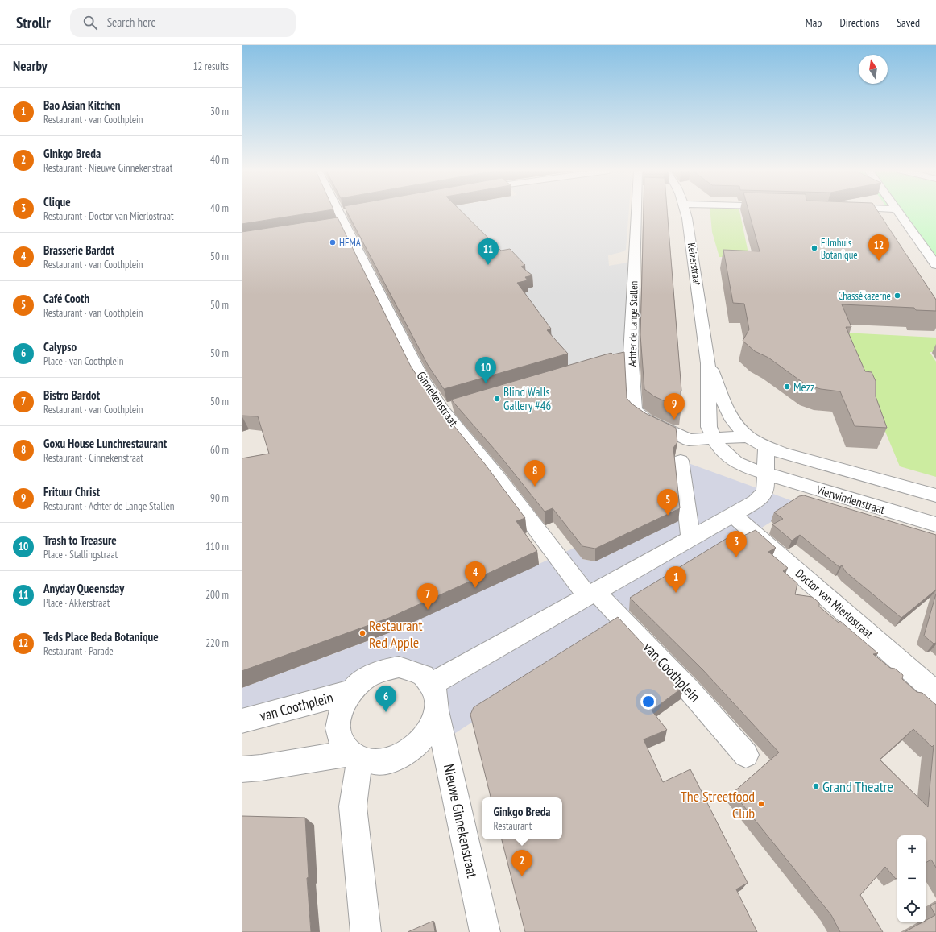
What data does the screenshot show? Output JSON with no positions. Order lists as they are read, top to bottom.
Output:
{
  "streets": {
    "street": [
      "Keizerstraat",
      "Achter de Lange Stallen",
      "Ginnekenstraat",
      "Vierwindenstraat",
      "Doctor van Mierlostraat",
      "van Coothplein",
      "Nieuwe Ginnekenstraat"
    ]
  },
  "crossings": [
    ["Keizerstraat", "Achter de Lange Stallen"],
    ["Keizerstraat", "Vierwindenstraat"],
    ["Achter de Lange Stallen", "Vierwindenstraat"],
    ["Ginnekenstraat", "van Coothplein"],
    ["van Coothplein", "Nieuwe Ginnekenstraat"]
  ],
  "places": [
    "HEMA",
    "Filmhuis Botanique",
    "Chassékazerne",
    "Mezz",
    "Blind Walls Gallery #46",
    "Restaurant Red Apple",
    "Grand Theatre",
    "The Streetfood Club"
  ],
  "north": "top",
  "page": {
    "header": "Strollr",
    "search": "Search here",
    "nav": ["Map", "Directions", "Saved"],
    "heading": ["Nearby", "12 results"],
    "list": [
      {
        "mark": "1",
        "name": "Bao Asian Kitchen",
        "note": "Restaurant · van Coothplein",
        "value": "30 m"
      },
      {
        "mark": "2",
        "name": "Ginkgo Breda",
        "note": "Restaurant · Nieuwe Ginnekenstraat",
        "value": "40 m"
      },
      {
        "mark": "3",
        "name": "Clique",
        "note": "Restaurant · Doctor van Mierlostraat",
        "value": "40 m"
      },
      {
        "mark": "4",
        "name": "Brasserie Bardot",
        "note": "Restaurant · van Coothplein",
        "value": "50 m"
      },
      {
        "mark": "5",
        "name": "Café Cooth",
        "note": "Restaurant · van Coothplein",
        "value": "50 m"
      },
      {
        "mark": "6",
        "name": "Calypso",
        "note": "Place · van Coothplein",
        "value": "50 m"
      },
      {
        "mark": "7",
        "name": "Bistro Bardot",
        "note": "Restaurant · van Coothplein",
        "value": "50 m"
      },
      {
        "mark": "8",
        "name": "Goxu House Lunchrestaurant",
        "note": "Restaurant · Ginnekenstraat",
        "value": "60 m"
      },
      {
        "mark": "9",
        "name": "Frituur Christ",
        "note": "Restaurant · Achter de Lange Stallen",
        "value": "90 m"
      },
      {
        "mark": "10",
        "name": "Trash to Treasure",
        "note": "Place · Stallingstraat",
        "value": "110 m"
      },
      {
        "mark": "11",
        "name": "Anyday Queensday",
        "note": "Place · Akkerstraat",
        "value": "200 m"
      },
      {
        "mark": "12",
        "name": "Teds Place Beda Botanique",
        "note": "Restaurant · Parade",
        "value": "220 m"
      }
    ],
    "pins": [
      "12",
      "11",
      "10",
      "9",
      "8",
      "5",
      "3",
      "4",
      "1",
      "7",
      "6",
      "2"
    ],
    "popup": ["Ginkgo Breda", "Restaurant"],
    "map_buttons": ["+", "−"]
  }
}
